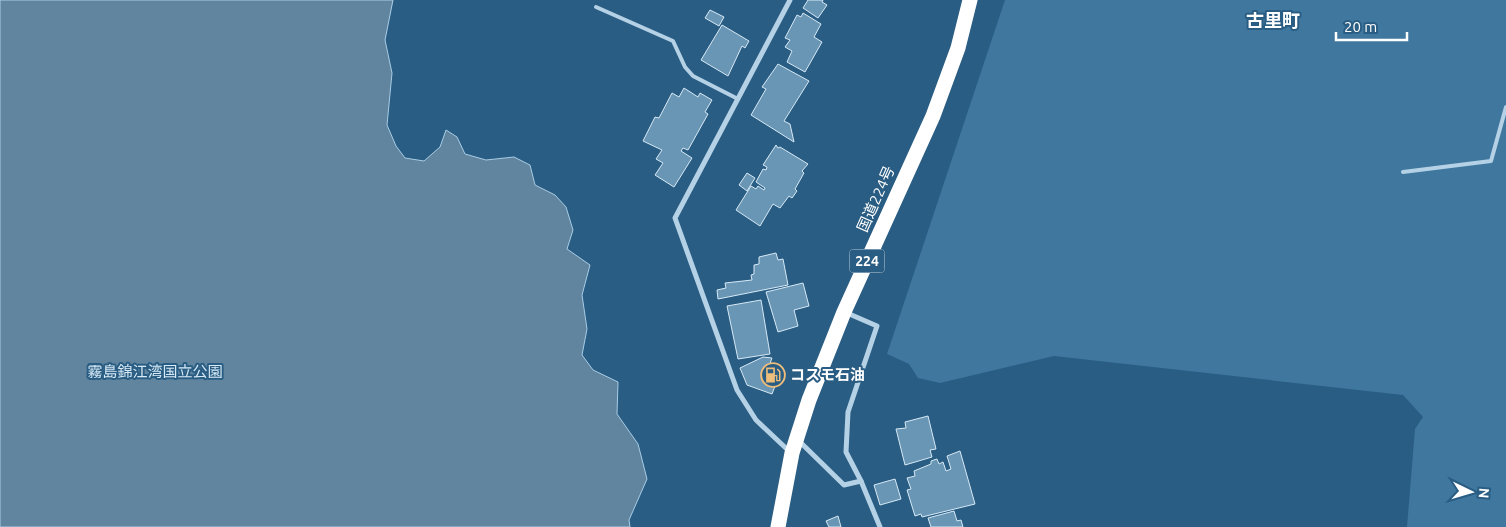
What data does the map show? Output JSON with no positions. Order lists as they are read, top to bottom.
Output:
{
  "streets": {
    "highway": ["国道224号", "224"]
  },
  "districts": ["古里町"],
  "parks": ["霧島錦江湾国立公園"],
  "places": {
    "fuel station": ["コスモ石油"]
  },
  "scale_bar": "20 m",
  "north": "right"
}
